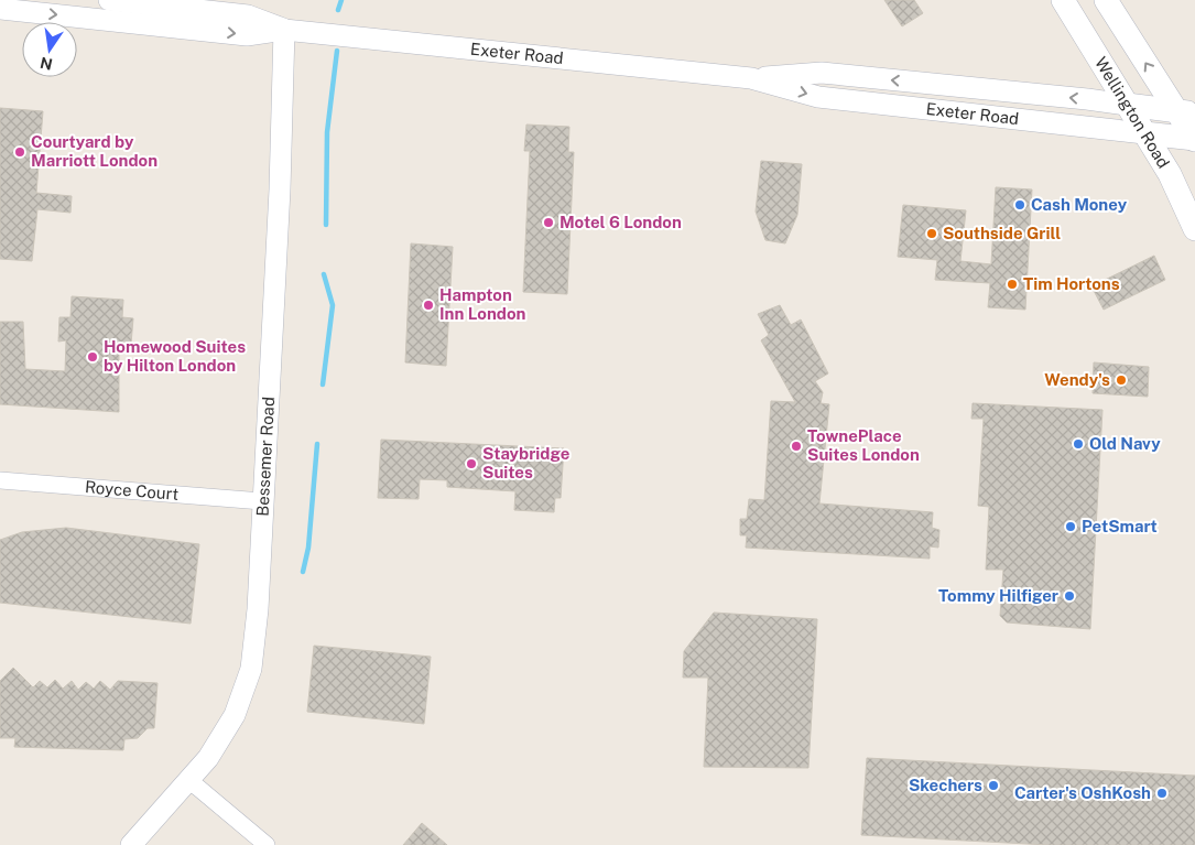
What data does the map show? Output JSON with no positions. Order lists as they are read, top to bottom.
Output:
{
  "streets": {
    "main road": ["Exeter Road", "Wellington Road"],
    "street": ["Bessemer Road", "Royce Court"]
  },
  "crossings": [
    ["Exeter Road", "Wellington Road"],
    ["Exeter Road", "Bessemer Road"],
    ["Bessemer Road", "Royce Court"]
  ],
  "places": [
    "Courtyard by Marriott London",
    "Cash Money",
    "Motel 6 London",
    "Southside Grill",
    "Tim Hortons",
    "Hampton Inn London",
    "Homewood Suites by Hilton London",
    "Wendy's",
    "Old Navy",
    "TownePlace Suites London",
    "Staybridge Suites",
    "PetSmart",
    "Tommy Hilfiger",
    "Skechers",
    "Carter's OshKosh"
  ],
  "north": "bottom"
}
